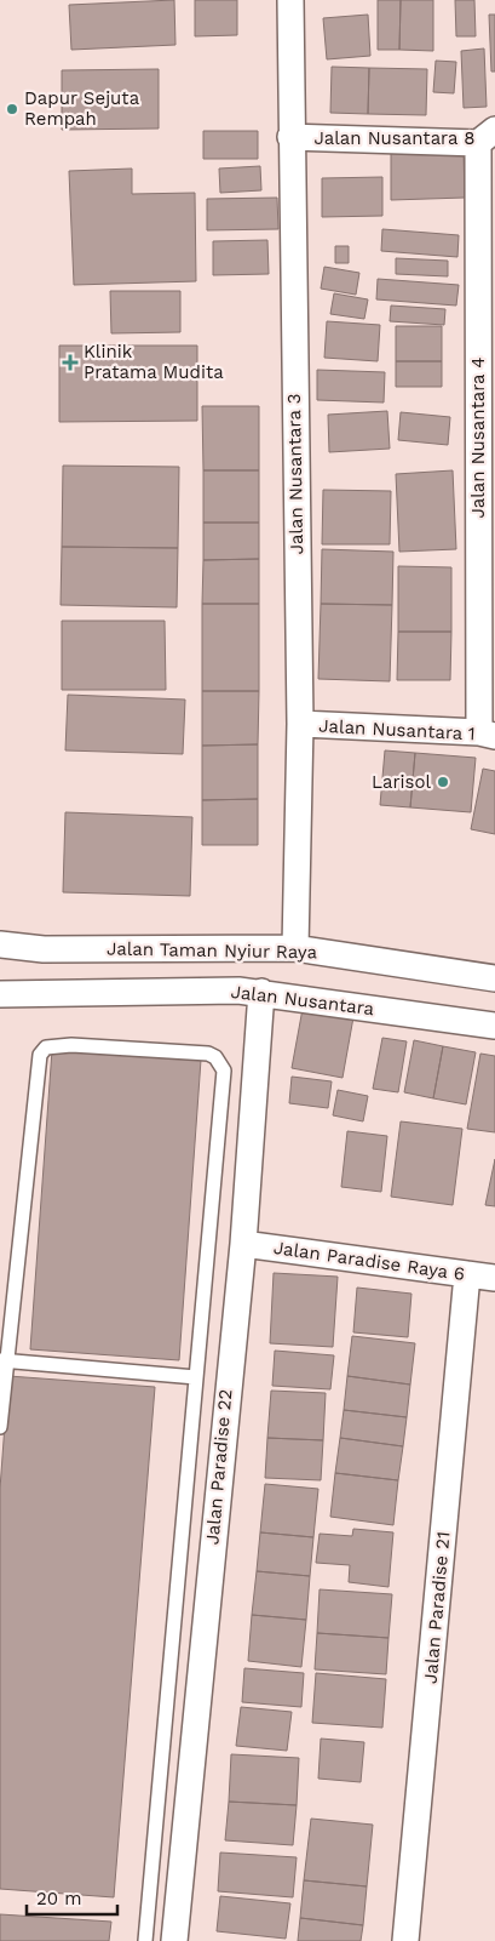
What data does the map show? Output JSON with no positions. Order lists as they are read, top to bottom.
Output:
{
  "streets": {
    "street": [
      "Jalan Nusantara 8",
      "Jalan Nusantara 4",
      "Jalan Nusantara 3",
      "Jalan Nusantara 1",
      "Jalan Taman Nyiur Raya",
      "Jalan Nusantara",
      "Jalan Paradise Raya 6",
      "Jalan Paradise 22",
      "Jalan Paradise 21"
    ]
  },
  "crossings": [
    ["Jalan Nusantara 8", "Jalan Nusantara 4"],
    ["Jalan Nusantara 8", "Jalan Nusantara 3"],
    ["Jalan Nusantara 4", "Jalan Nusantara 1"],
    ["Jalan Nusantara 3", "Jalan Nusantara 1"],
    ["Jalan Nusantara 3", "Jalan Taman Nyiur Raya"],
    ["Jalan Nusantara", "Jalan Paradise 22"],
    ["Jalan Paradise Raya 6", "Jalan Paradise 22"],
    ["Jalan Paradise Raya 6", "Jalan Paradise 21"]
  ],
  "places": {
    "other": ["Dapur Sejuta Rempah", "Larisol"],
    "health": ["Klinik Pratama Mudita"]
  },
  "scale_bar": "20 m"
}
